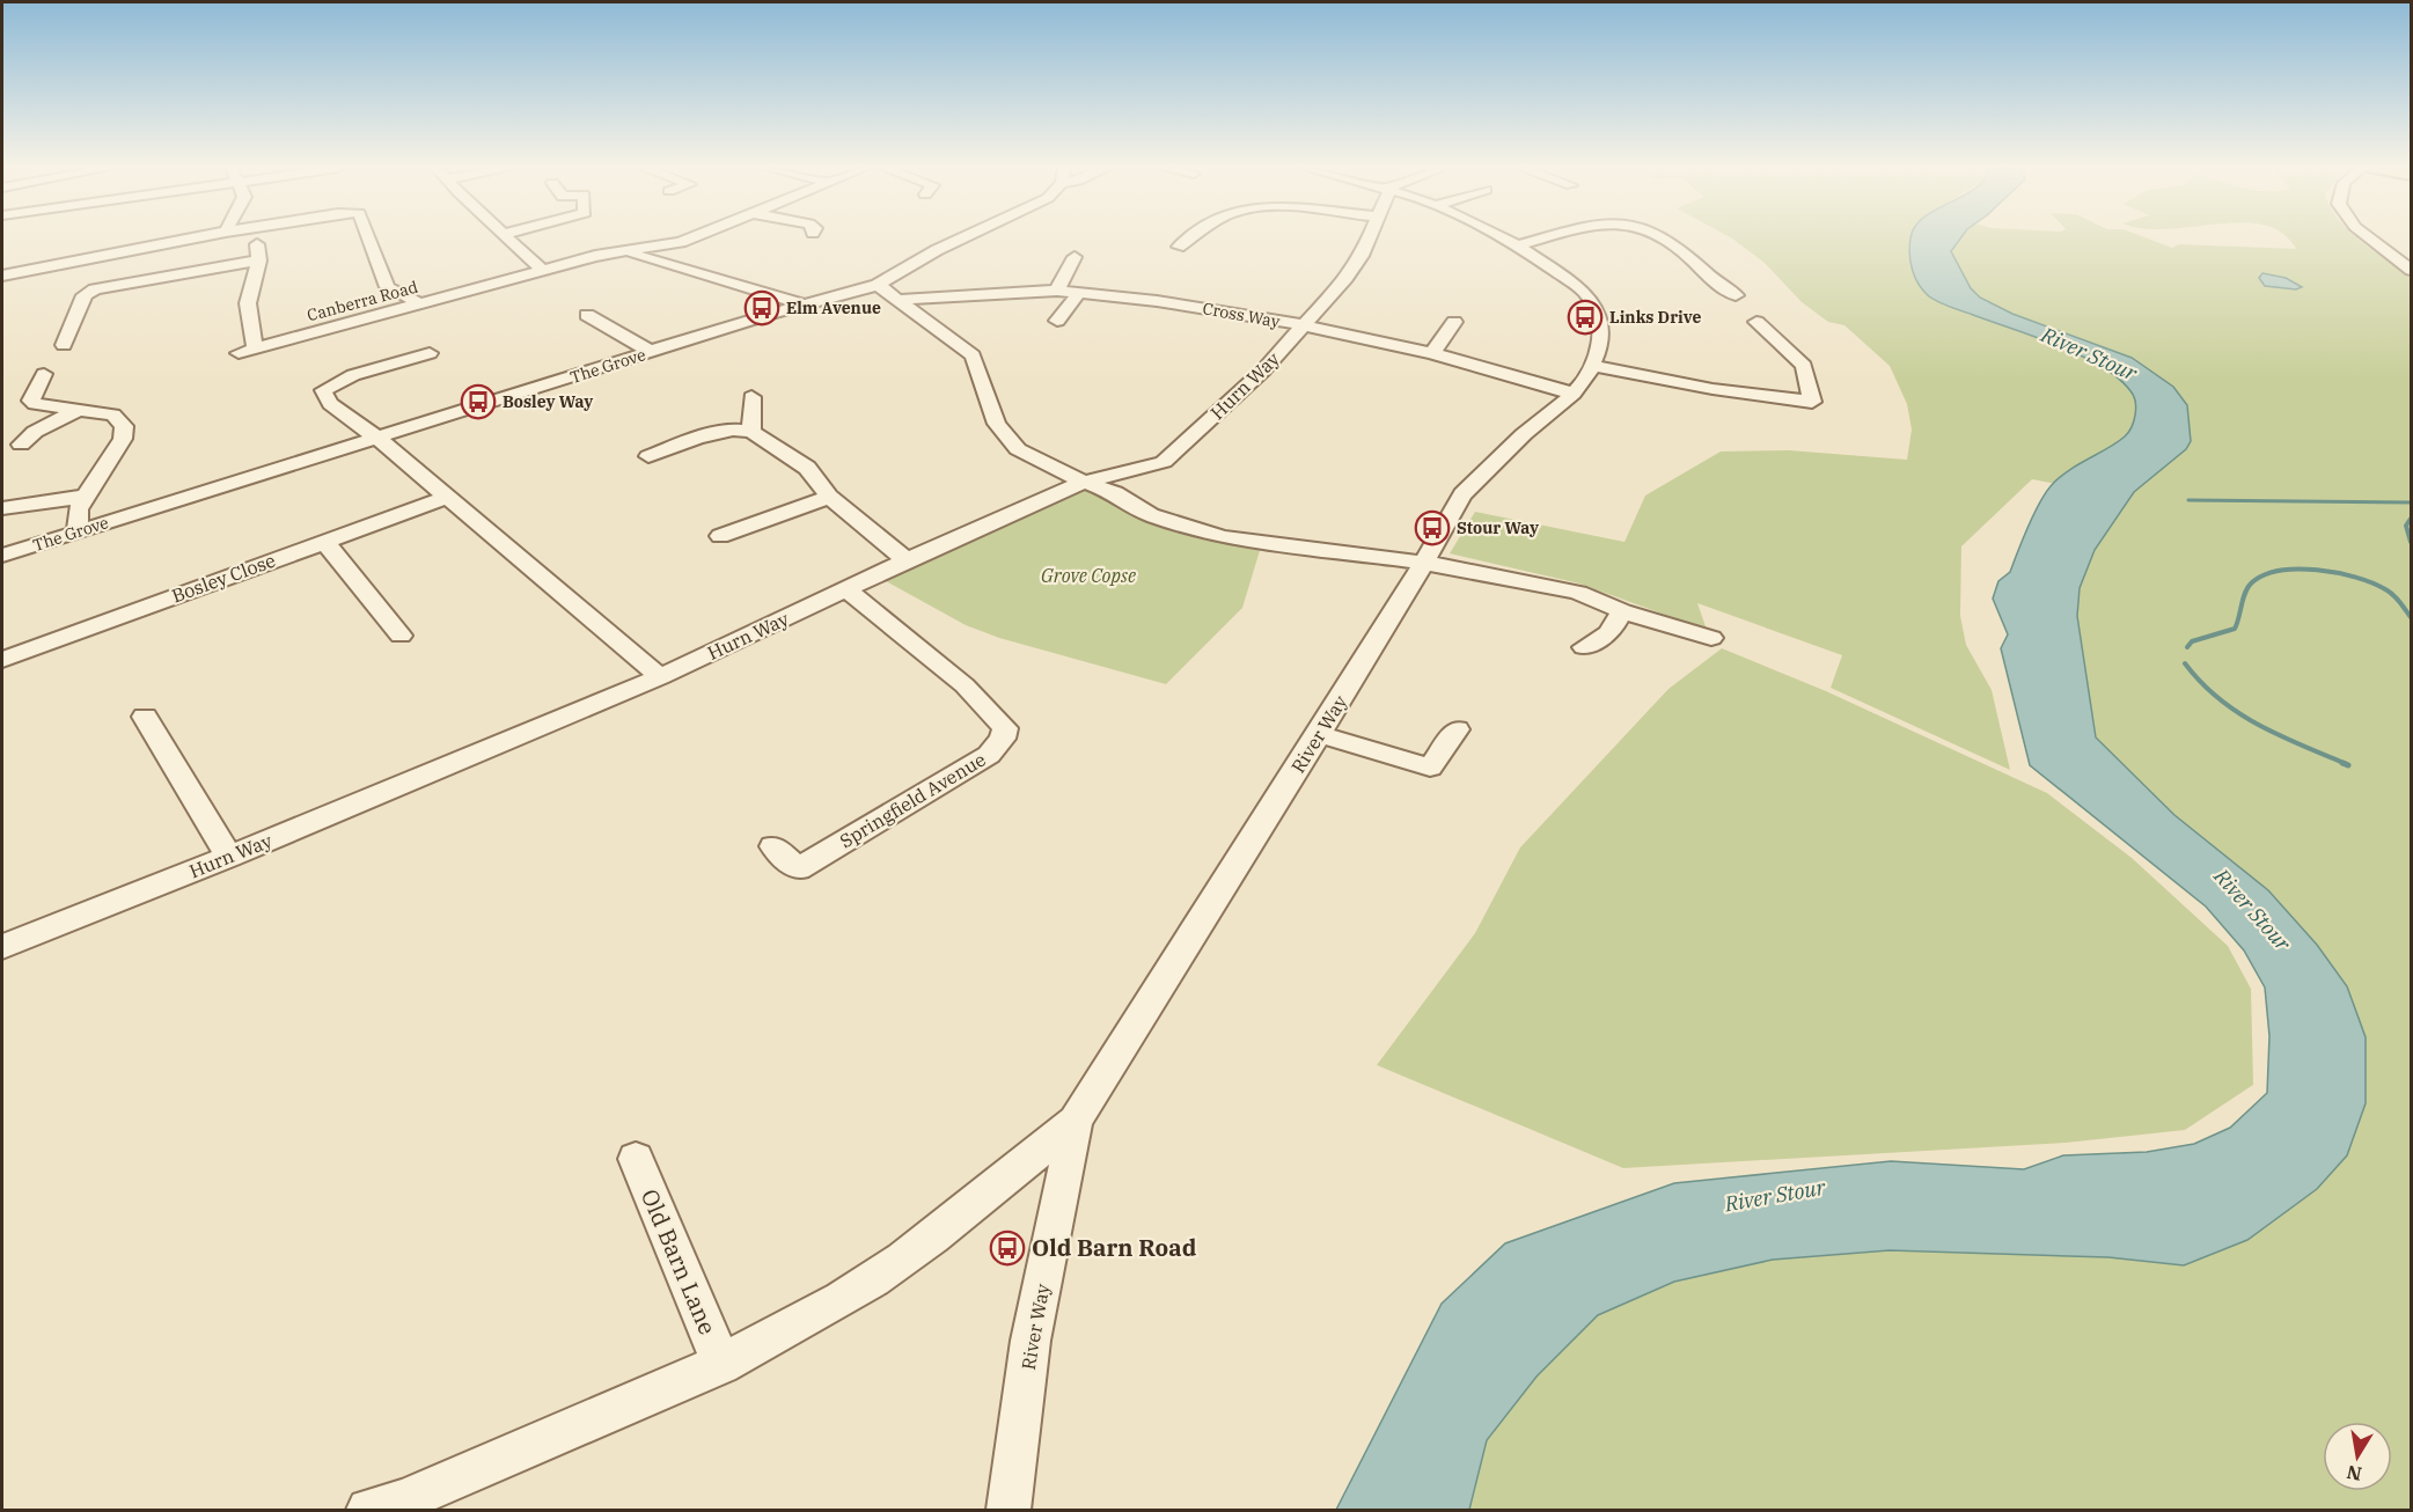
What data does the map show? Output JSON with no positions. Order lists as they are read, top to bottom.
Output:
{
  "streets": {
    "street": [
      "Canberra Road",
      "Cross Way",
      "The Grove",
      "Hurn Way",
      "Bosley Close",
      "River Way",
      "Springfield Avenue",
      "Old Barn Lane"
    ]
  },
  "crossings": [
    ["Cross Way", "Hurn Way"],
    ["Cross Way", "River Way"],
    ["Hurn Way", "Springfield Avenue"]
  ],
  "water": ["River Stour"],
  "parks": ["Grove Copse"],
  "places": {
    "bus stop": [
      "Elm Avenue",
      "Links Drive",
      "Bosley Way",
      "Stour Way",
      "Old Barn Road"
    ]
  },
  "north": "bottom"
}
